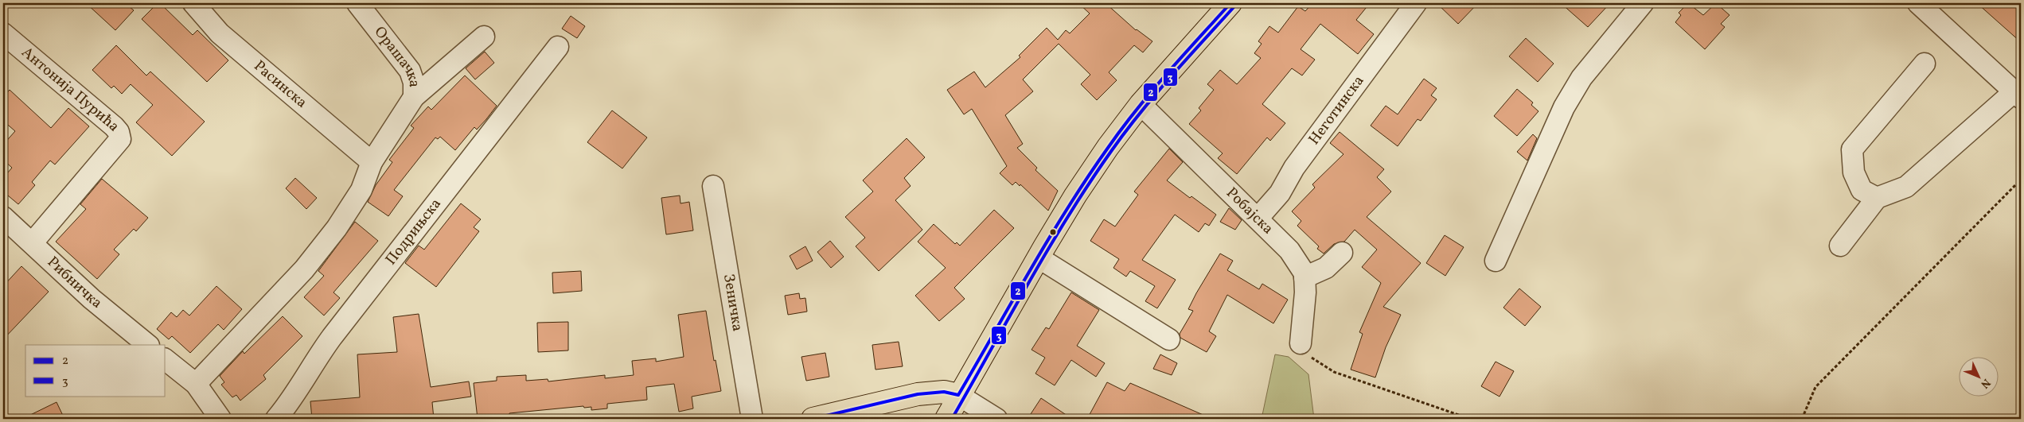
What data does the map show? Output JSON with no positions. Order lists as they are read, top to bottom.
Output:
{
  "streets": {
    "street": [
      "Орашачка",
      "Расинска",
      "Антонија Пурића",
      "Неготинска",
      "Робајска",
      "Подрињска",
      "Рибничка",
      "Зеничка"
    ]
  },
  "crossings": [
    ["Антонија Пурића", "Рибничка"],
    ["Неготинска", "Робајска"]
  ],
  "lines": ["transit line 2", "transit line 3"],
  "legend": ["2", "3"],
  "north": "bottom right"
}
